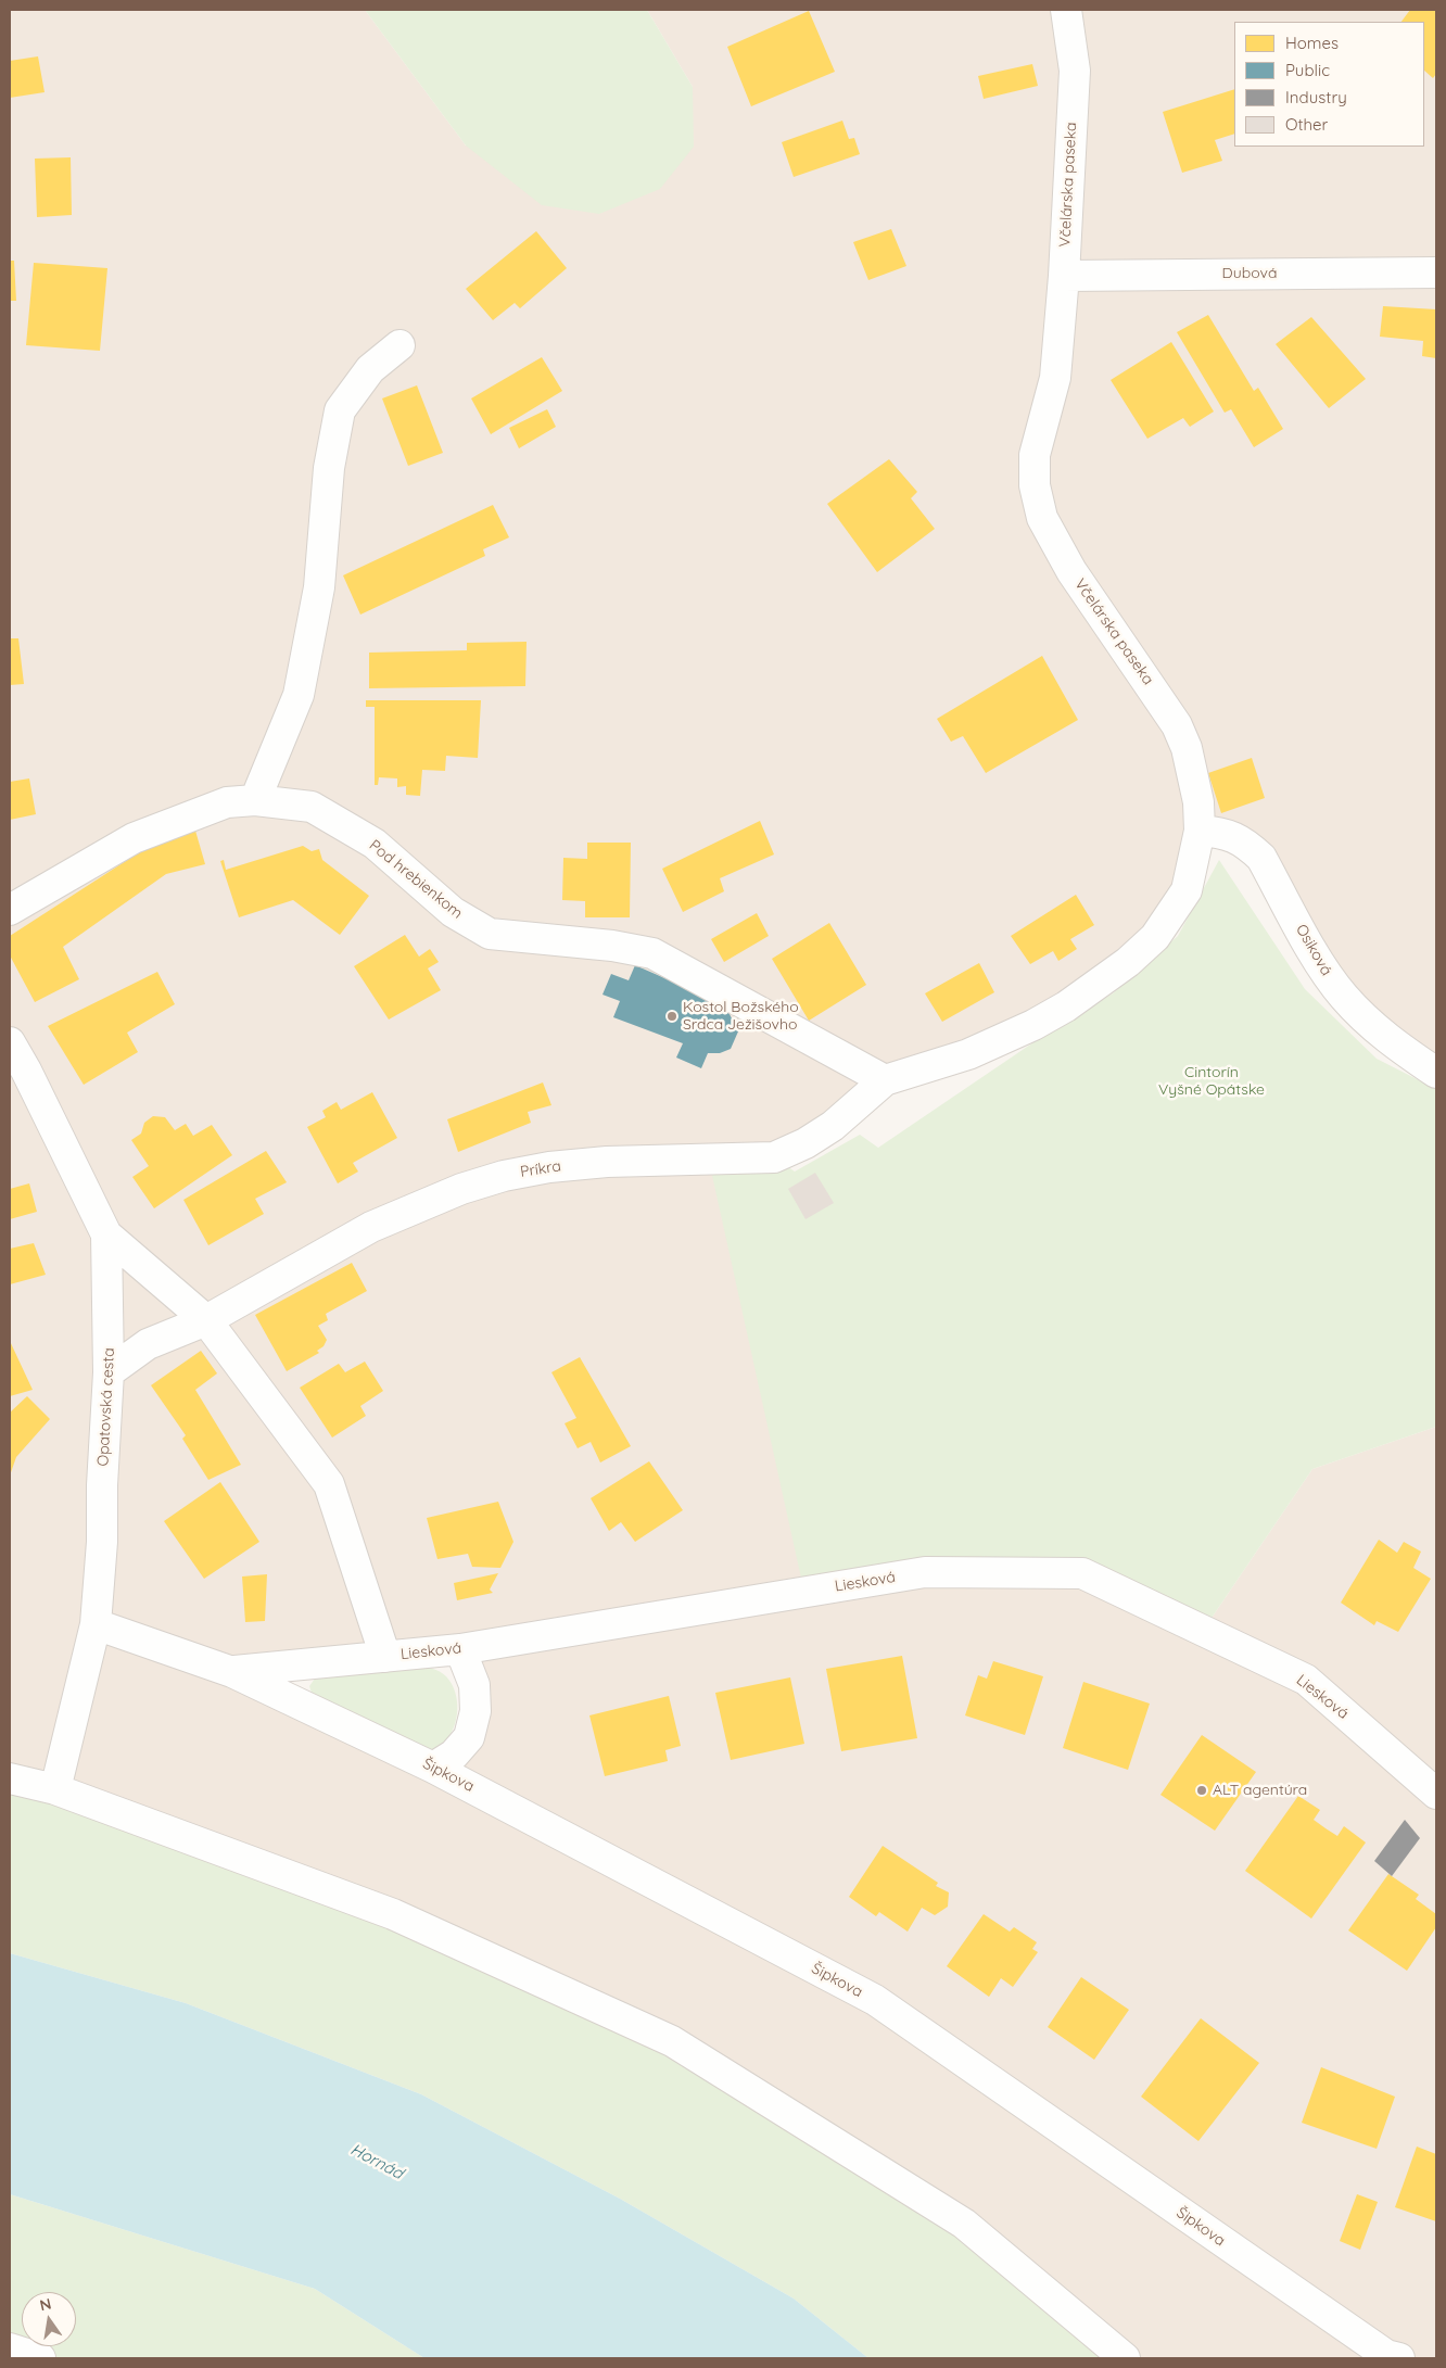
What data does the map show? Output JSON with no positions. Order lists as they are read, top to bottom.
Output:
{
  "streets": {
    "street": [
      "Včelárska paseka",
      "Dubová",
      "Pod hrebienkom",
      "Osiková",
      "Príkra",
      "Opatovská cesta",
      "Liesková",
      "Šipkova"
    ]
  },
  "crossings": [
    ["Včelárska paseka", "Dubová"],
    ["Včelárska paseka", "Pod hrebienkom"],
    ["Včelárska paseka", "Osiková"],
    ["Včelárska paseka", "Príkra"],
    ["Pod hrebienkom", "Príkra"],
    ["Príkra", "Opatovská cesta"],
    ["Opatovská cesta", "Šipkova"],
    ["Liesková", "Šipkova"]
  ],
  "water": ["Hornád"],
  "parks": ["Cintorín Vyšné Opátske"],
  "places": ["Kostol Božského Srdca Ježišovho", "ALT agentúra"],
  "legend": [
    "Homes",
    "Public",
    "Industry",
    "Other"
  ],
  "north": "top"
}
